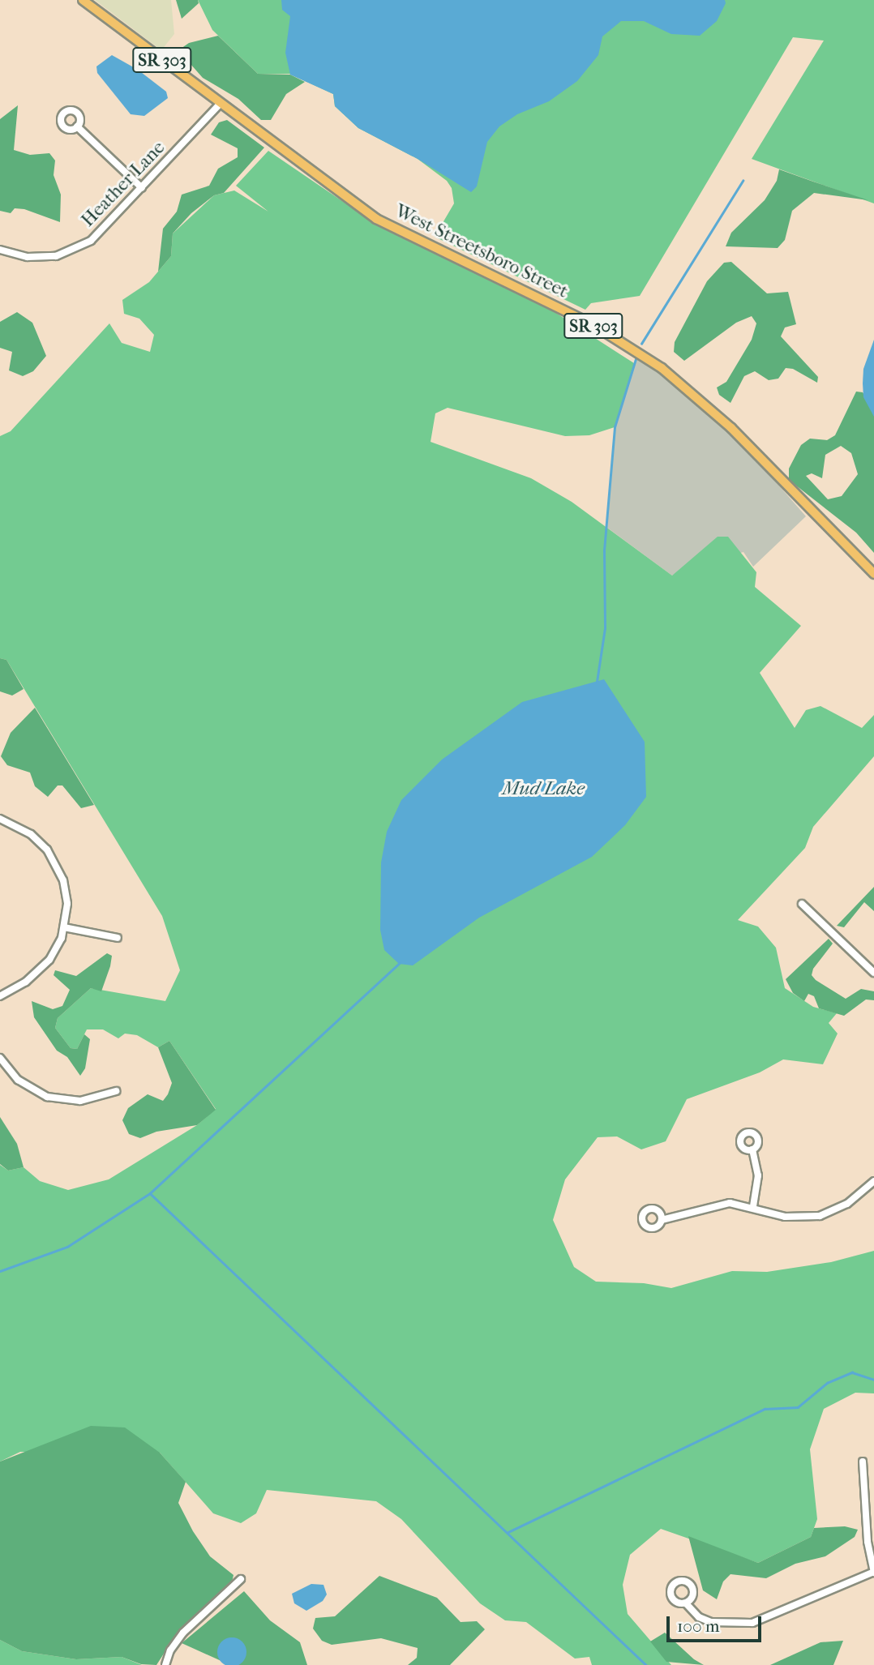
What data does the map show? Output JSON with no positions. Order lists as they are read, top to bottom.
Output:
{
  "streets": {
    "main road": ["SR 303", "West Streetsboro Street"],
    "street": ["Heather Lane"]
  },
  "crossings": [
    ["Heather Lane", "West Streetsboro Street"]
  ],
  "water": ["Mud Lake"],
  "scale_bar": "100 m"
}
